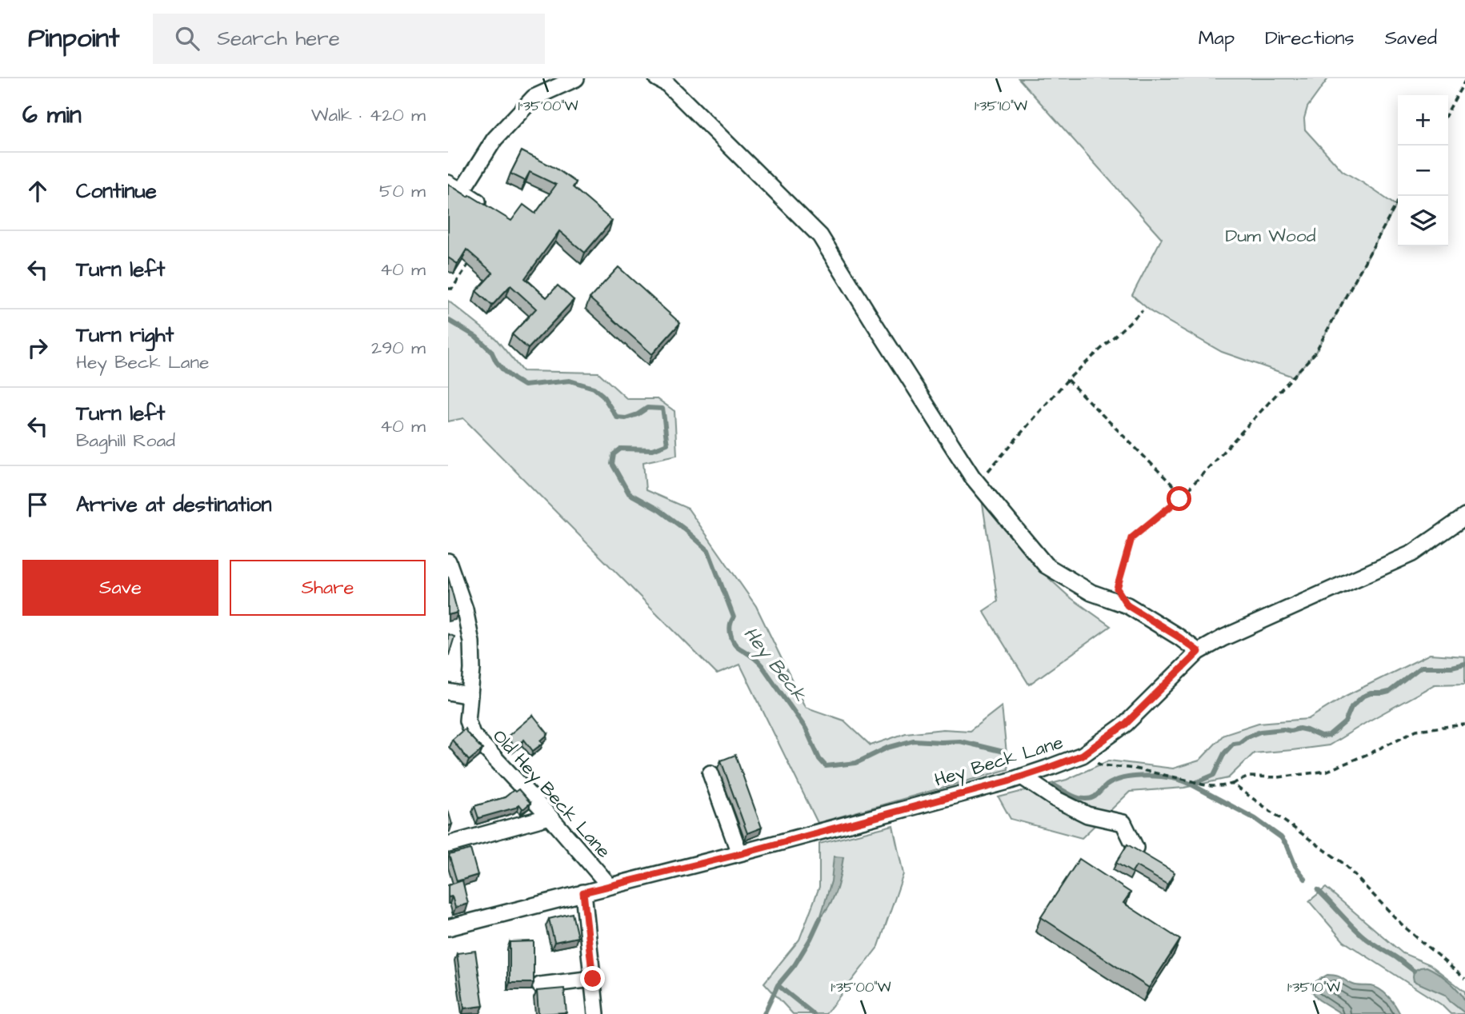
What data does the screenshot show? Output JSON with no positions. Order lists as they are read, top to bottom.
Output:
{
  "streets": {
    "street": ["Hey Beck Lane", "Old Hey Beck Lane"]
  },
  "crossings": [
    ["Hey Beck Lane", "Old Hey Beck Lane"]
  ],
  "water": ["Hey Beck"],
  "parks": ["Dum Wood"],
  "page": {
    "header": "Pinpoint",
    "search": "Search here",
    "nav": ["Map", "Directions", "Saved"],
    "heading": ["6 min", "Walk · 420 m"],
    "map_buttons": ["+", "−"],
    "list": [
      ["Continue", "50 m"],
      ["Turn left", "40 m"],
      ["Turn right", "Hey Beck Lane", "290 m"],
      ["Turn left", "Baghill Road", "40 m"],
      "Arrive at destination"
    ],
    "buttons": ["Save", "Share"]
  },
  "coordinates": ["1°35'00\"W", "1°35'10\"W"]
}
